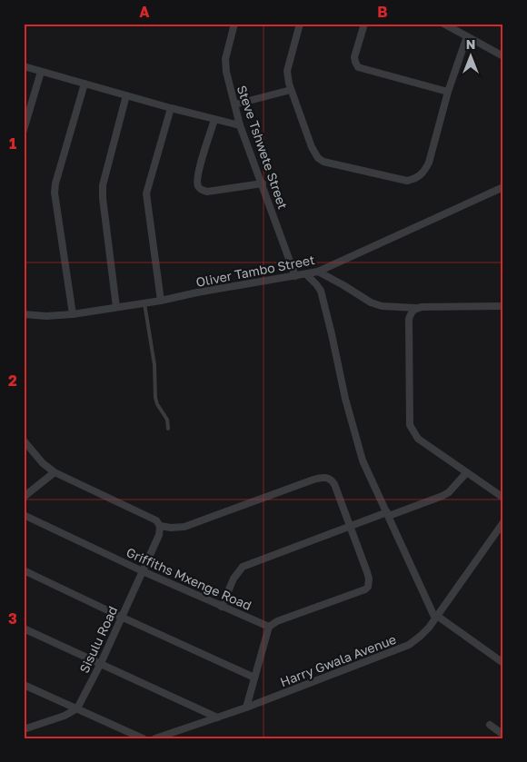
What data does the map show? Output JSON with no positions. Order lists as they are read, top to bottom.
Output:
{
  "streets": {
    "street": [
      "Steve Tshwete Street",
      "Oliver Tambo Street",
      "Griffiths Mxenge Road",
      "Sisulu Road",
      "Harry Gwala Avenue"
    ]
  },
  "crossings": [
    ["Steve Tshwete Street", "Oliver Tambo Street"],
    ["Griffiths Mxenge Road", "Sisulu Road"]
  ],
  "north": "top",
  "grid": {
    "columns": ["A", "B"],
    "rows": ["1", "2", "3"]
  }
}
